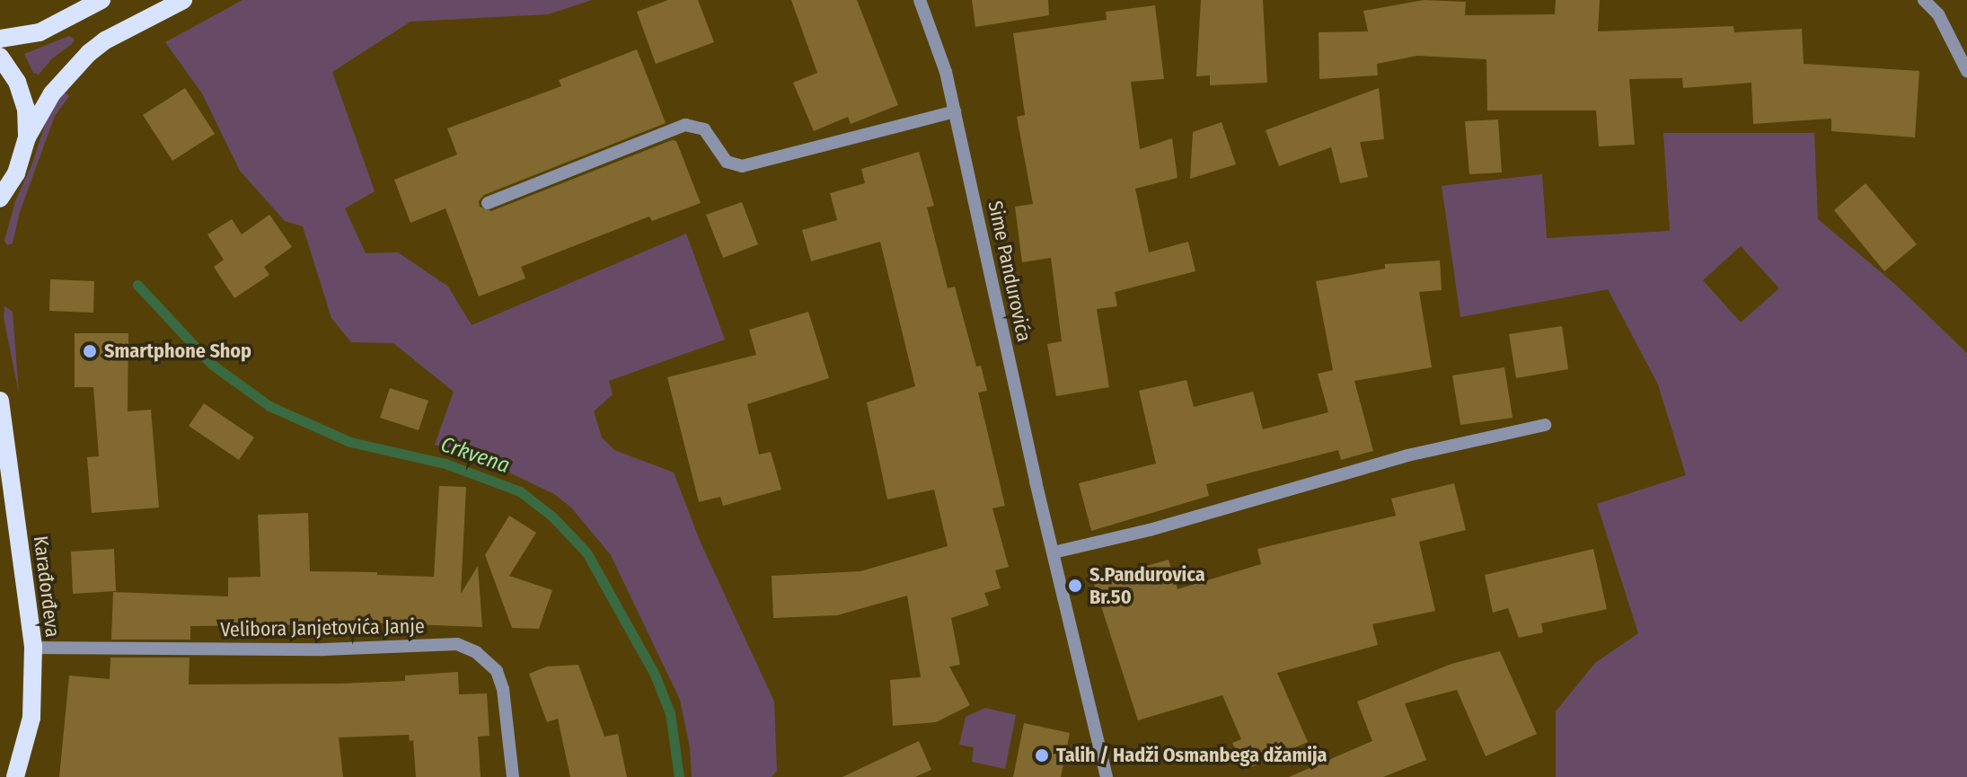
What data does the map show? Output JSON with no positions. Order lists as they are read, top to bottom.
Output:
{
  "streets": {
    "main road": ["Karađorđeva"],
    "street": ["Sime Pandurovića", "Velibora Janjetovića Janje"]
  },
  "crossings": [
    ["Karađorđeva", "Velibora Janjetovića Janje"]
  ],
  "water": ["Crkvena"],
  "places": ["Smartphone Shop", "S.Pandurovica Br.50", "Talih / Hadži Osmanbega džamija"]
}
